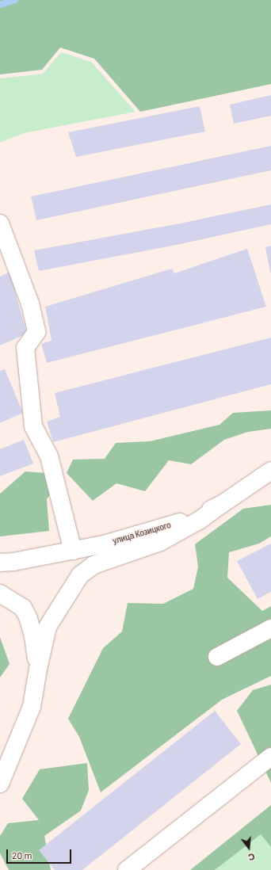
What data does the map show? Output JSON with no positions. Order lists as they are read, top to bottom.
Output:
{
  "streets": {
    "street": ["улица Козицкого"]
  },
  "scale_bar": "20 m",
  "north": "bottom"
}
